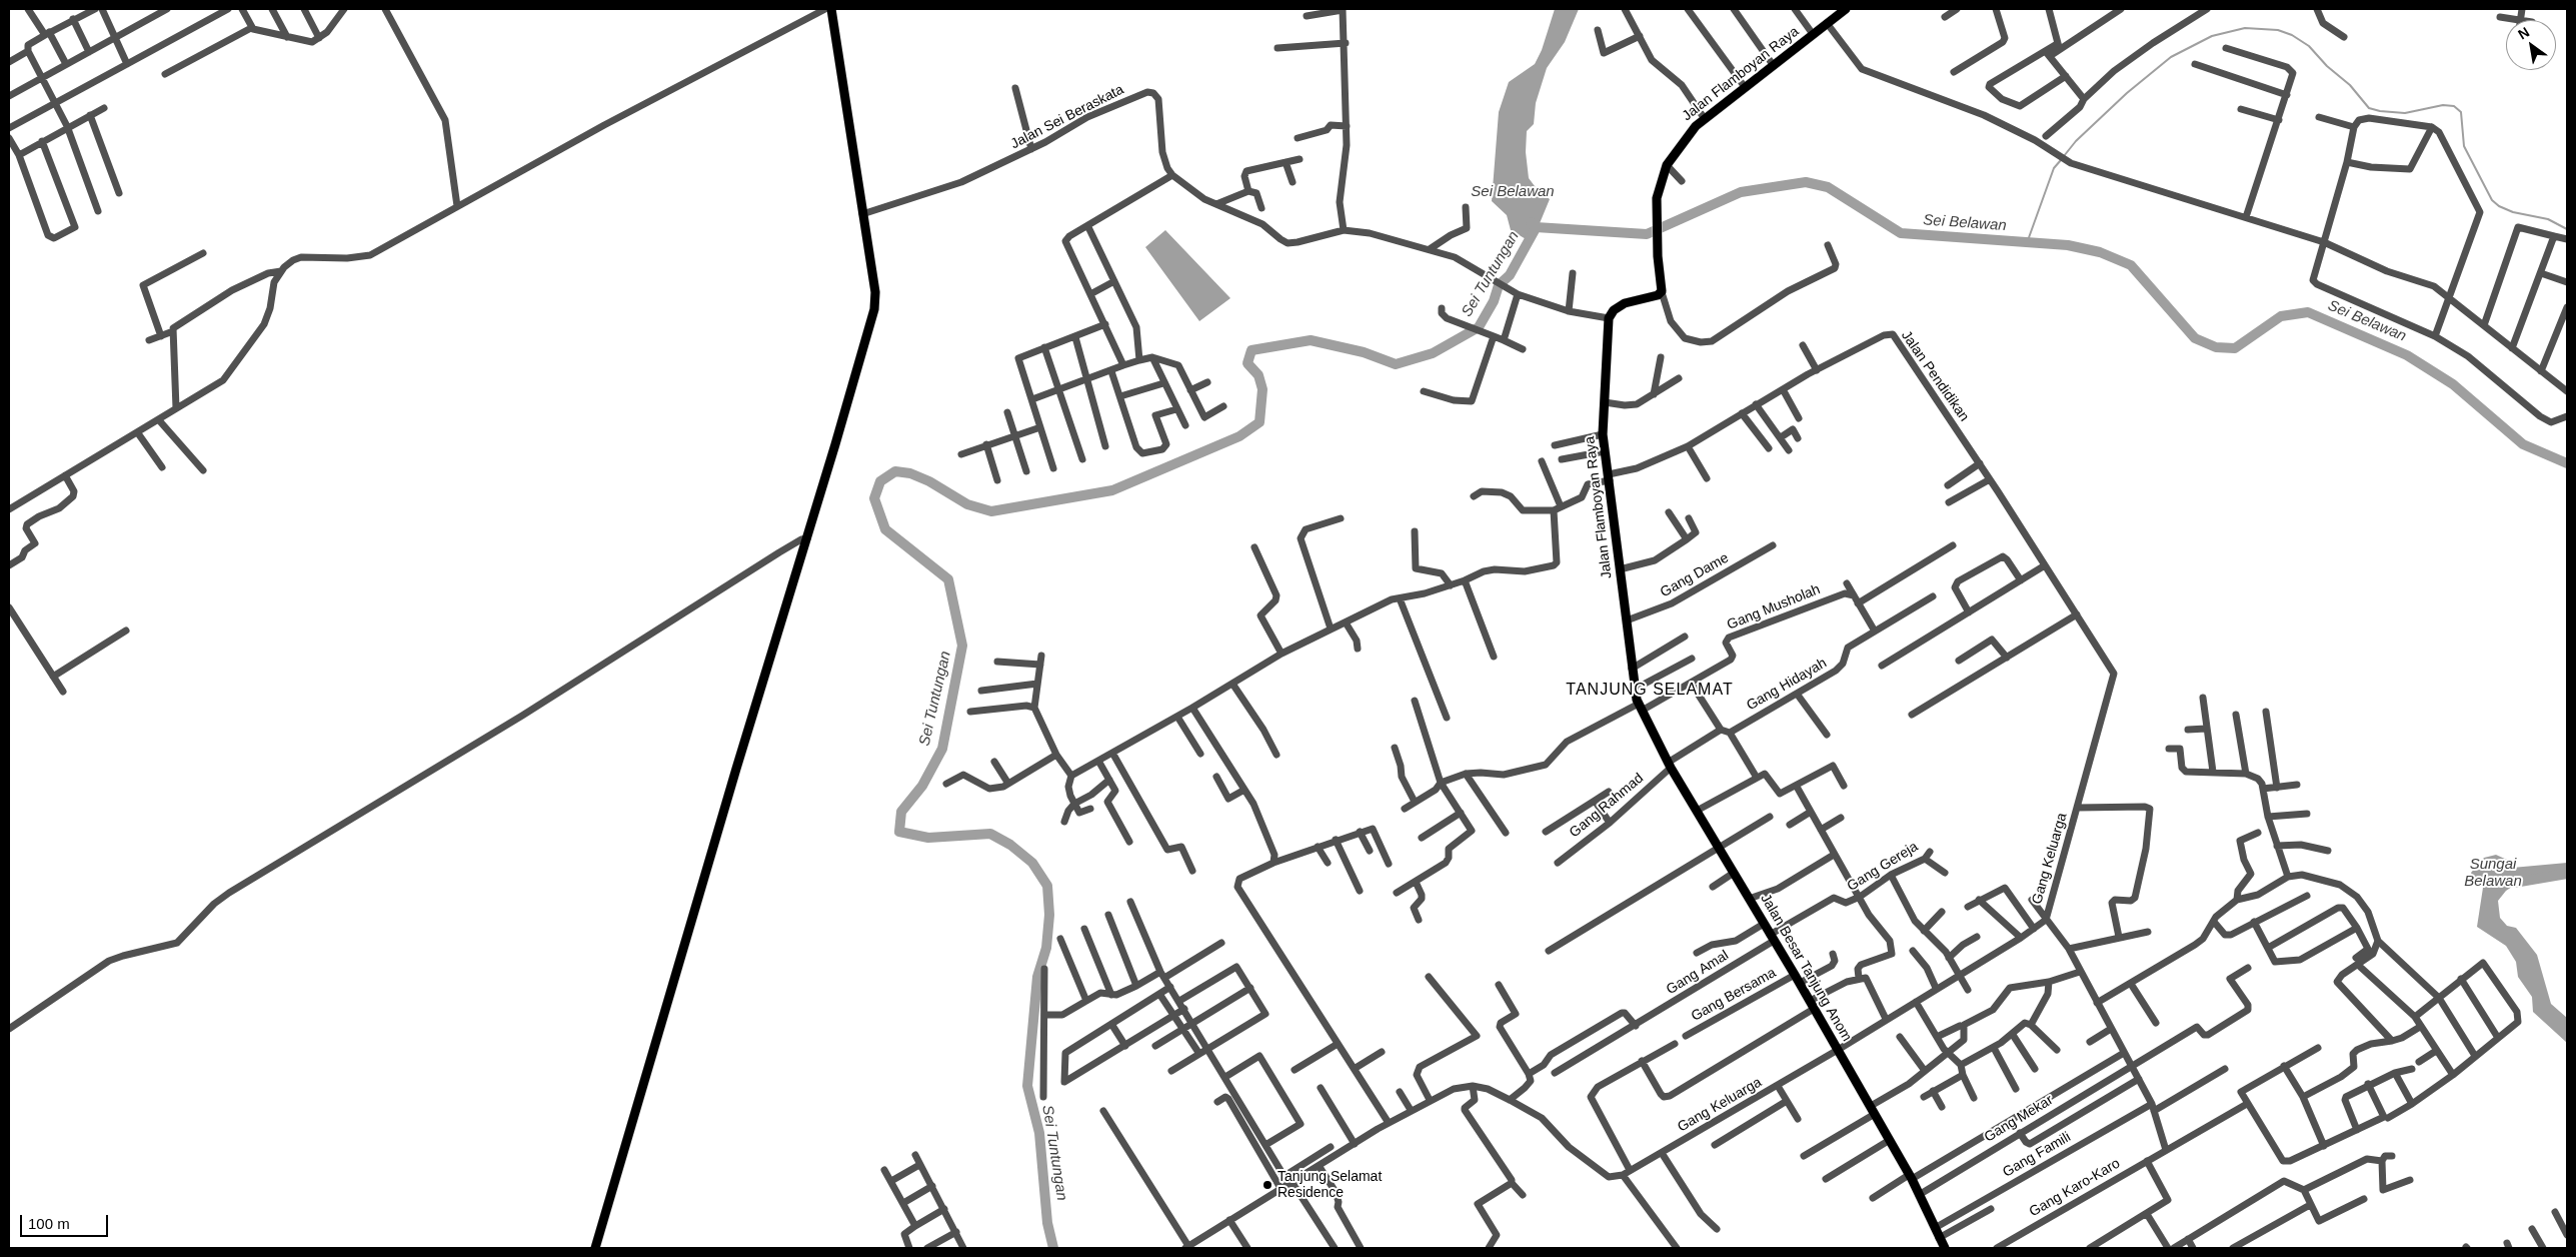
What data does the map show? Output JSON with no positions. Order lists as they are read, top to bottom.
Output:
{
  "streets": {
    "main road": ["Jalan Flamboyan Raya", "Jalan Besar Tanjung Anom"],
    "street": [
      "Jalan Sei Beraskata",
      "Jalan Pendidikan",
      "Gang Dame",
      "Gang Musholah",
      "Gang Hidayah",
      "Gang Rahmad",
      "Gang Keluarga",
      "Gang Gereja",
      "Gang Amal",
      "Gang Bersama",
      "Gang Mekar",
      "Gang Famili",
      "Gang Karo-Karo"
    ]
  },
  "crossings": [
    ["Jalan Flamboyan Raya", "Jalan Sei Beraskata"],
    ["Jalan Flamboyan Raya", "Jalan Pendidikan"],
    ["Jalan Flamboyan Raya", "Gang Dame"],
    ["Jalan Flamboyan Raya", "Gang Musholah"],
    ["Jalan Flamboyan Raya", "Jalan Besar Tanjung Anom"],
    ["Jalan Pendidikan", "Gang Keluarga"],
    ["Gang Musholah", "Jalan Besar Tanjung Anom"],
    ["Gang Rahmad", "Jalan Besar Tanjung Anom"],
    ["Gang Keluarga", "Jalan Besar Tanjung Anom"],
    ["Gang Gereja", "Jalan Besar Tanjung Anom"],
    ["Gang Gereja", "Gang Amal"],
    ["Jalan Besar Tanjung Anom", "Gang Amal"],
    ["Jalan Besar Tanjung Anom", "Gang Bersama"],
    ["Jalan Besar Tanjung Anom", "Gang Mekar"],
    ["Jalan Besar Tanjung Anom", "Gang Famili"]
  ],
  "districts": ["TANJUNG SELAMAT"],
  "water": ["Sei Belawan", "Sei Tuntungan", "Sungai Belawan"],
  "places": ["Tanjung Selamat Residence"],
  "scale_bar": "100 m",
  "north": "top left"
}
